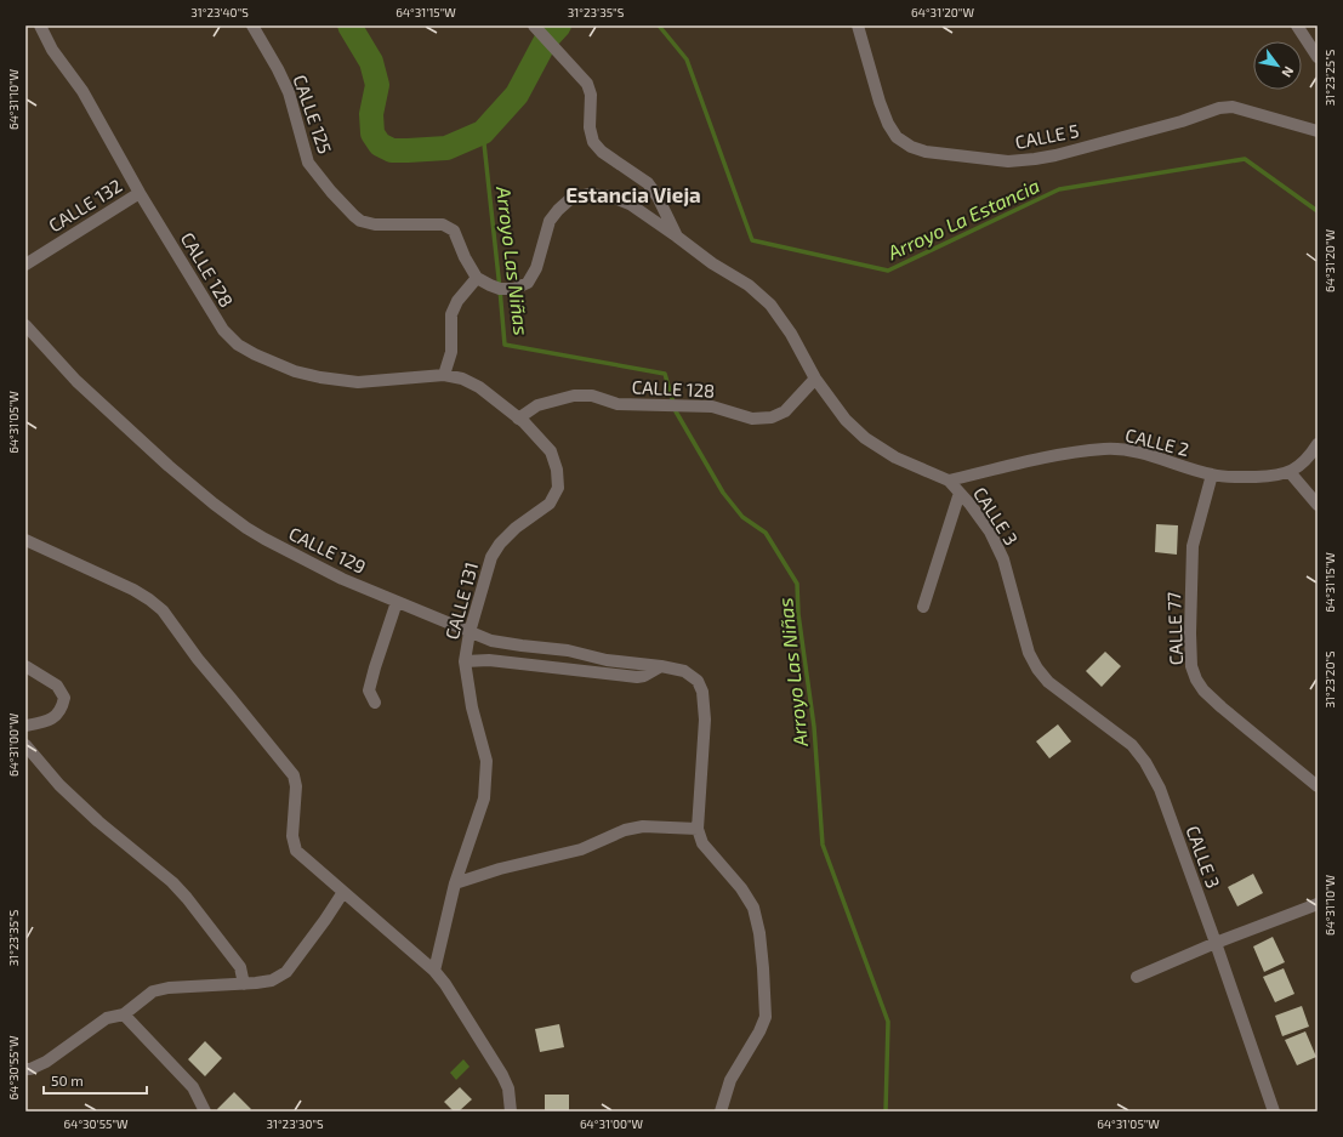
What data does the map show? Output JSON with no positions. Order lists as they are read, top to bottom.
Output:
{
  "streets": {
    "street": [
      "CALLE 125",
      "CALLE 5",
      "CALLE 132",
      "CALLE 128",
      "CALLE 2",
      "CALLE 3",
      "CALLE 129",
      "CALLE 131",
      "CALLE 77"
    ]
  },
  "crossings": [
    ["CALLE 132", "CALLE 128"],
    ["CALLE 128", "CALLE 3"],
    ["CALLE 128", "CALLE 131"],
    ["CALLE 2", "CALLE 3"],
    ["CALLE 2", "CALLE 77"],
    ["CALLE 129", "CALLE 131"]
  ],
  "districts": ["Estancia Vieja"],
  "water": ["Arroyo La Estancia", "Arroyo Las Niñas"],
  "scale_bar": "50 m",
  "north": "bottom right",
  "coordinates": [
    "31°23'40\"S",
    "64°31'15\"W",
    "31°23'35\"S",
    "64°31'20\"W",
    "31°23'25\"S",
    "64°31'10\"W",
    "64°31'05\"W",
    "31°23'20\"S",
    "64°31'00\"W",
    "64°30'55\"W",
    "31°23'30\"S"
  ]
}
